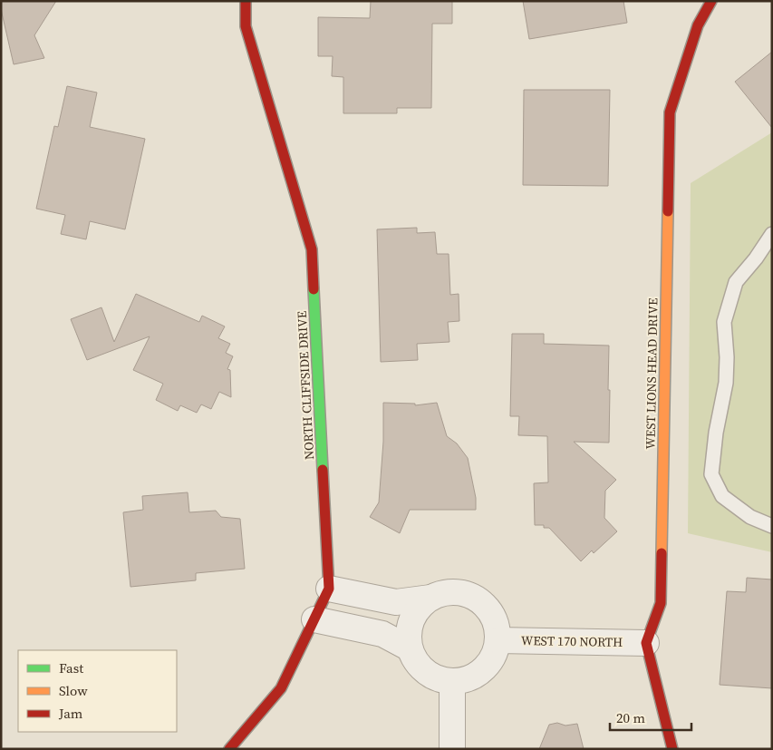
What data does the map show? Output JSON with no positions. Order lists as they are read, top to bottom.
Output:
{
  "streets": {
    "street": ["WEST LIONS HEAD DRIVE", "NORTH CLIFFSIDE DRIVE", "WEST 170 NORTH"]
  },
  "crossings": [
    ["WEST LIONS HEAD DRIVE", "WEST 170 NORTH"]
  ],
  "legend": ["Fast", "Slow", "Jam"],
  "scale_bar": "20 m"
}
